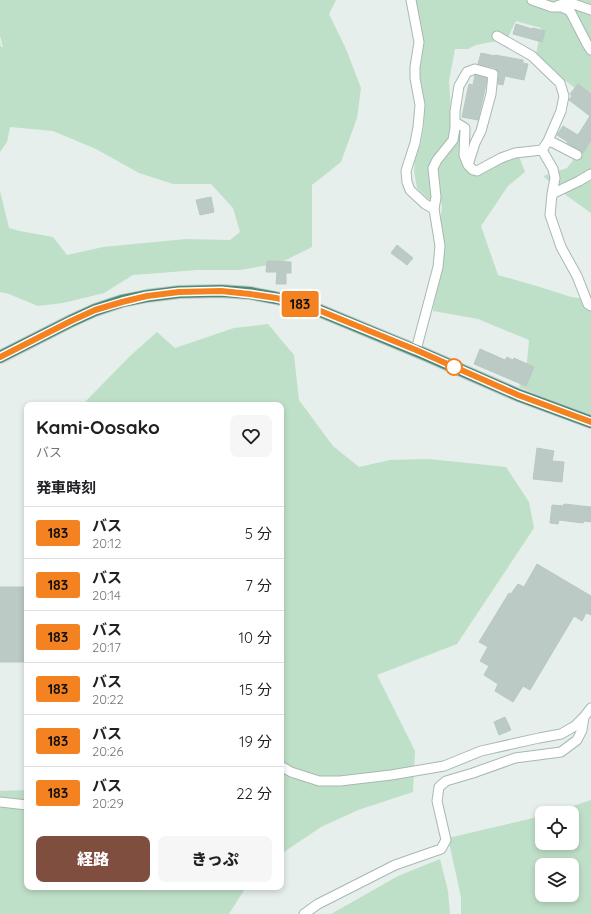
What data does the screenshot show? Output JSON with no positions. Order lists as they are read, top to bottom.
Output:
{
  "lines": ["bus line 183"],
  "page": {
    "on_map": "183",
    "heading": [
      ["Kami-Oosako", "バス"],
      "発車時刻"
    ],
    "list": [
      {
        "mark": "183",
        "name": "バス",
        "note": "20:12",
        "value": "5 分"
      },
      {
        "mark": "183",
        "name": "バス",
        "note": "20:14",
        "value": "7 分"
      },
      {
        "mark": "183",
        "name": "バス",
        "note": "20:17",
        "value": "10 分"
      },
      {
        "mark": "183",
        "name": "バス",
        "note": "20:22",
        "value": "15 分"
      },
      {
        "mark": "183",
        "name": "バス",
        "note": "20:26",
        "value": "19 分"
      },
      {
        "mark": "183",
        "name": "バス",
        "note": "20:29",
        "value": "22 分"
      }
    ],
    "buttons": ["経路", "きっぷ"]
  }
}
